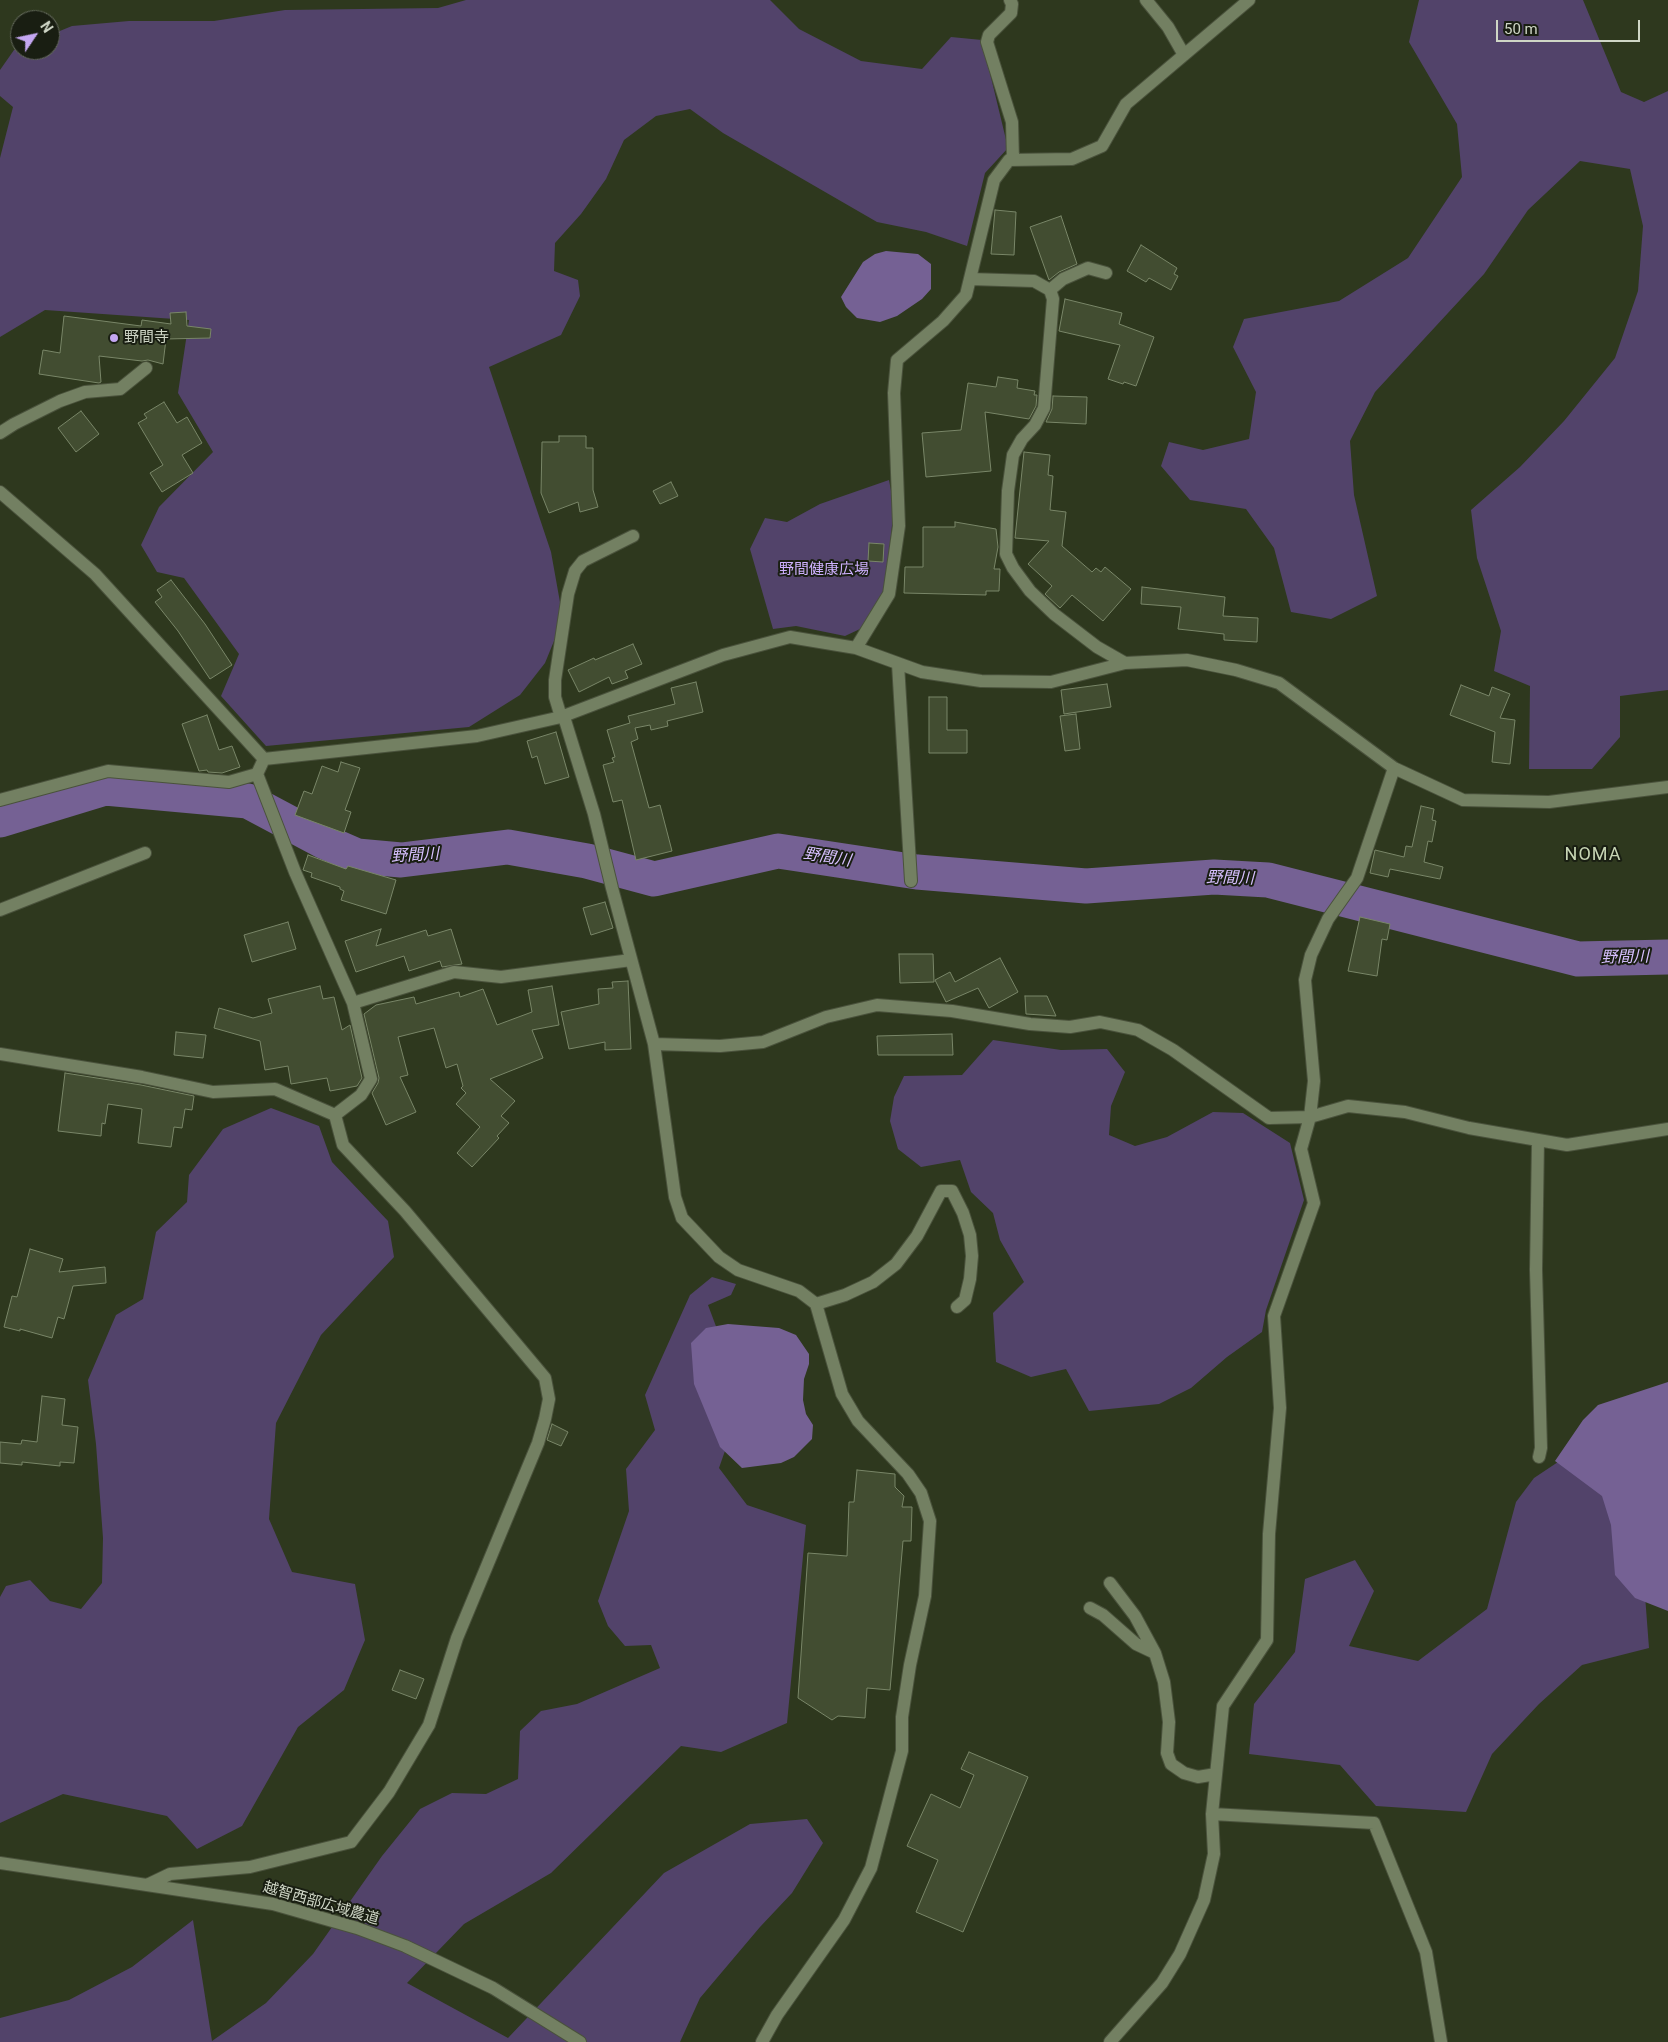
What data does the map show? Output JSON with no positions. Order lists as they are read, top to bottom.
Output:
{
  "streets": {
    "street": ["越智西部広域農道"]
  },
  "districts": ["NOMA"],
  "water": ["野間川"],
  "parks": ["野間健康広場"],
  "places": ["野間寺"],
  "scale_bar": "50 m",
  "north": "top right"
}
